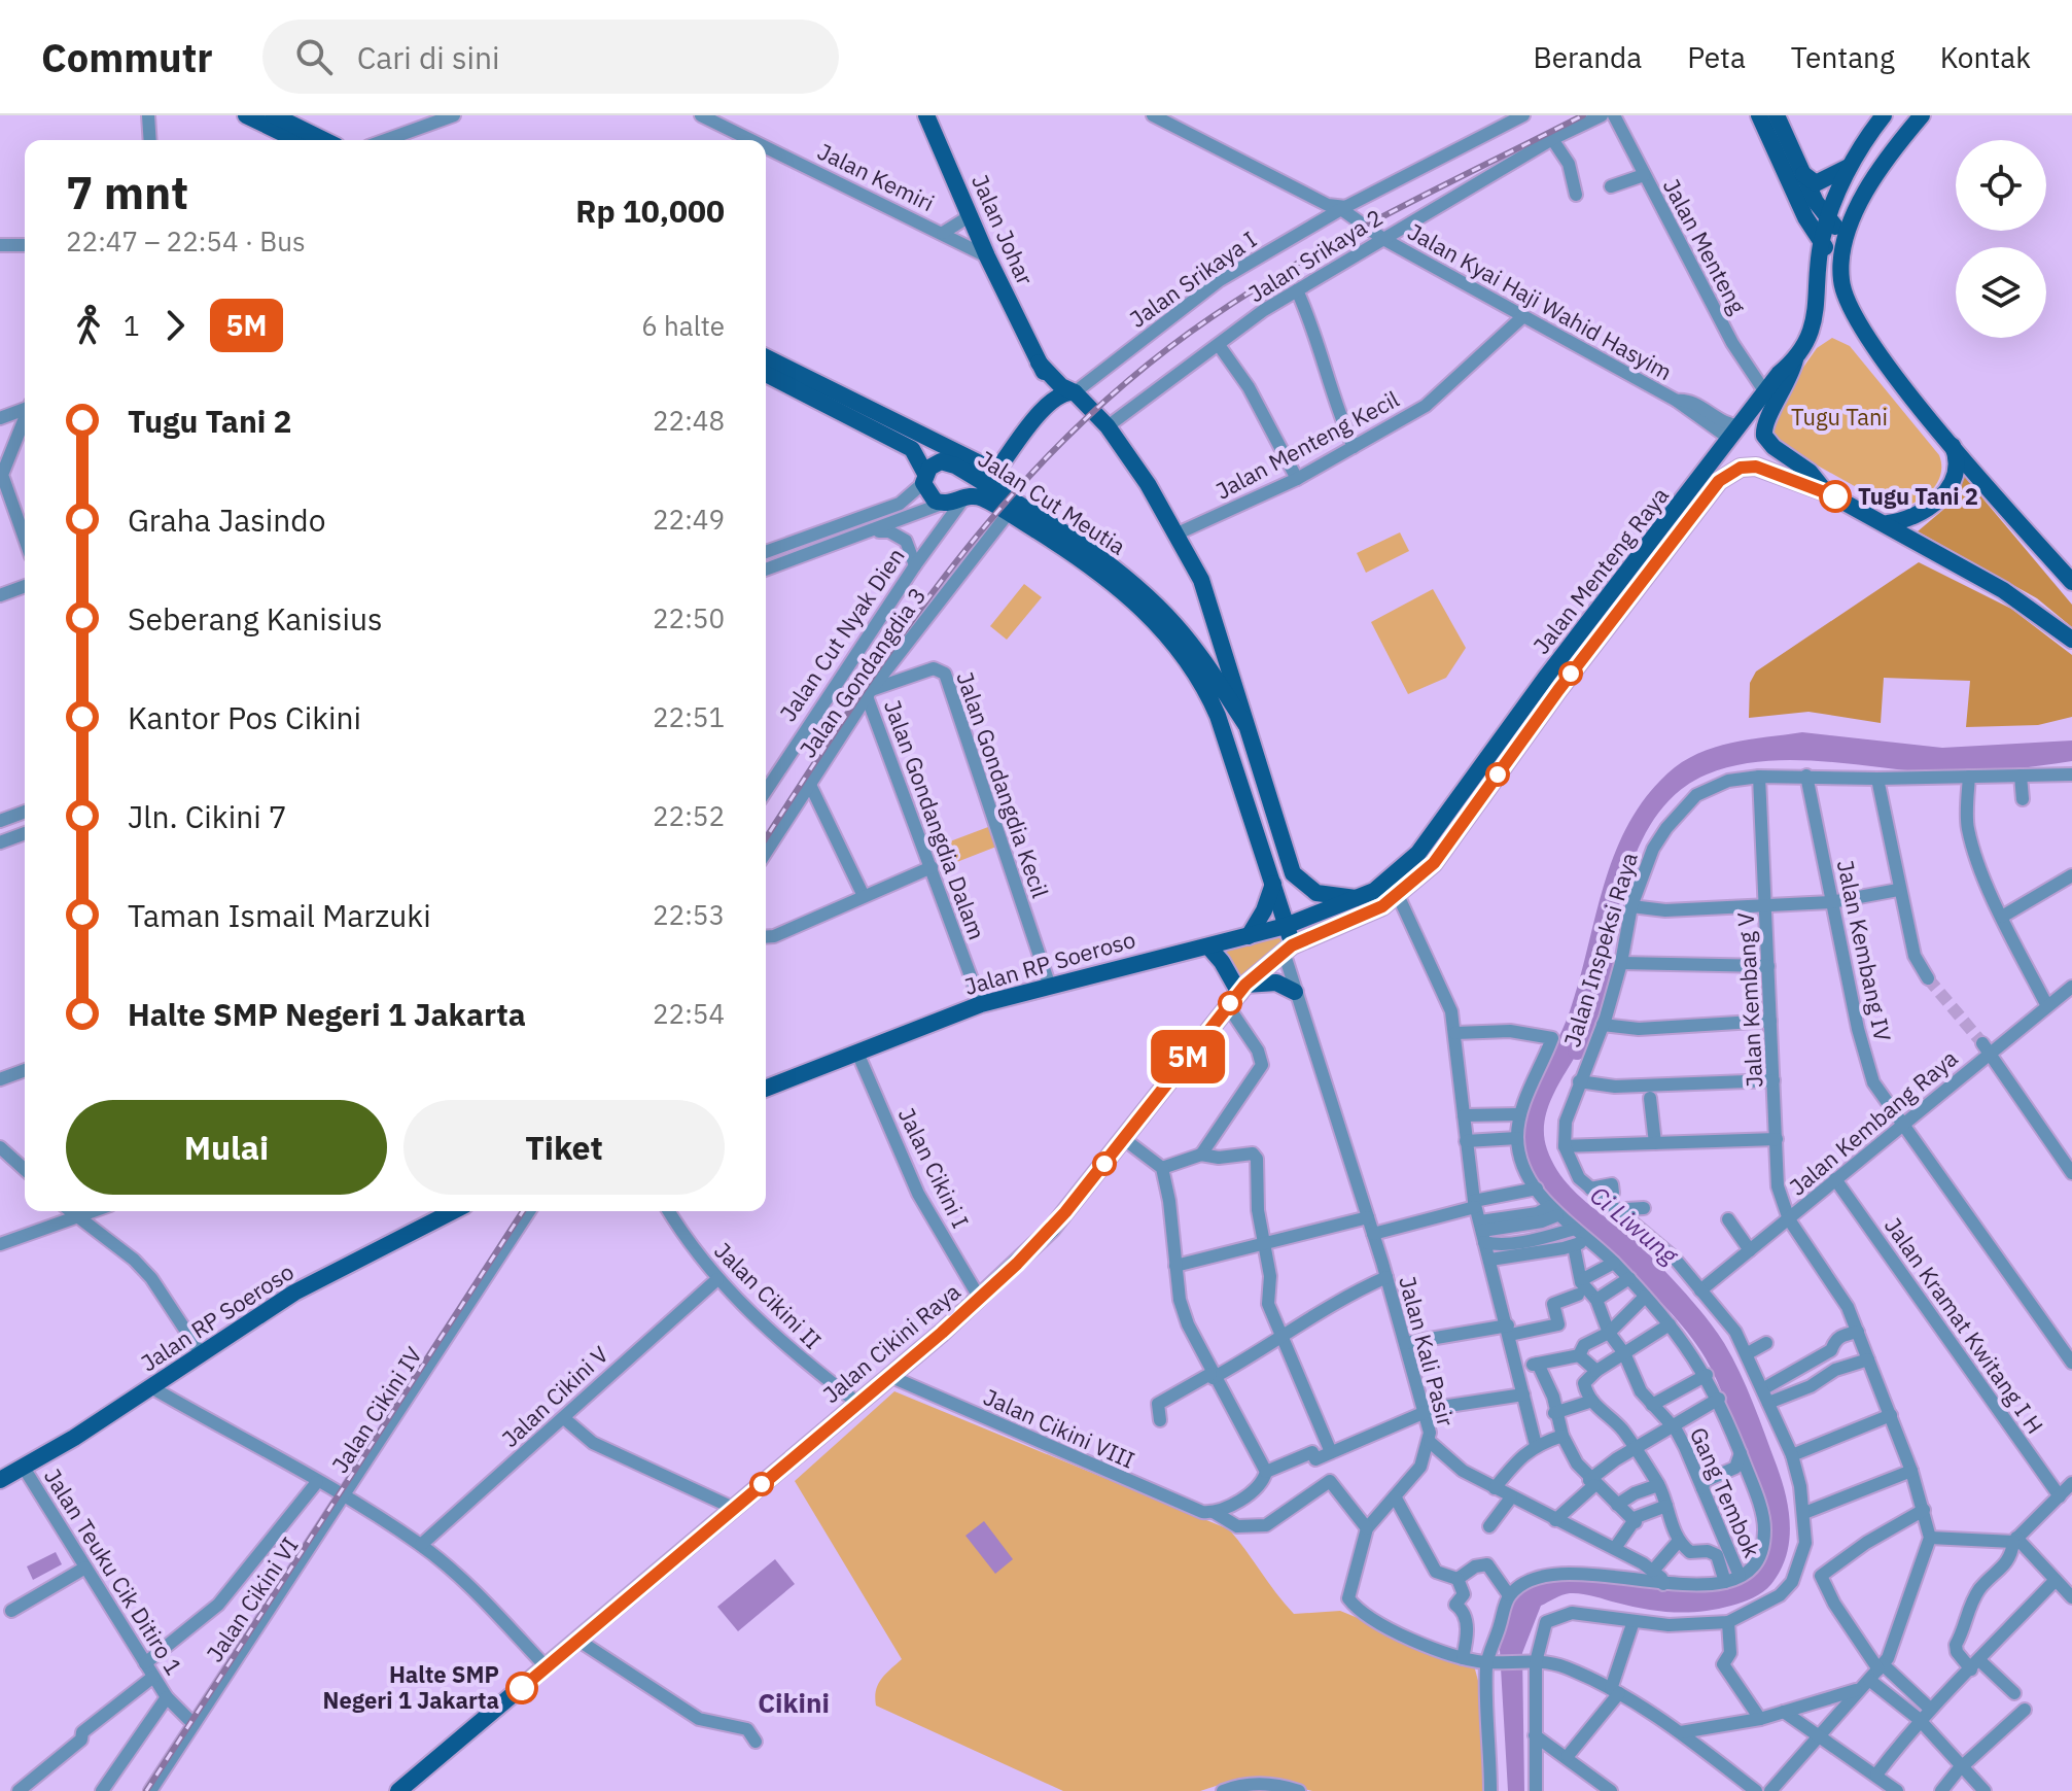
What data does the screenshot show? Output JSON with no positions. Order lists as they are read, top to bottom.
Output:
{
  "streets": {
    "main road": [
      "Jalan Johar",
      "Jalan Cut Meutia",
      "Jalan Menteng Raya",
      "Jalan RP Soeroso",
      "Jalan Cikini Raya"
    ],
    "street": [
      "Jalan Kemiri",
      "Jalan Menteng",
      "Jalan Srikaya 2",
      "Jalan Srikaya I",
      "Jalan Kyai Haji Wahid Hasyim",
      "Jalan Menteng Kecil",
      "Jalan Cut Nyak Dien",
      "Jalan Gondangdia 3",
      "Jalan Gondangdia Kecil",
      "Jalan Gondangdia Dalam",
      "Jalan Inspeksi Raya",
      "Jalan Kembang IV",
      "Jalan Kembang V",
      "Jalan Kembang Raya",
      "Jalan Cikini I",
      "Jalan Cikini II",
      "Jalan Kramat Kwitang I H",
      "Jalan Kali Pasir",
      "Jalan Cikini V",
      "Jalan Cikini IV",
      "Jalan Cikini VIII",
      "Gang Tembok",
      "Jalan Teuku Cik Ditiro 1",
      "Jalan Cikini VI"
    ]
  },
  "crossings": [
    ["Jalan Kemiri", "Jalan Johar"],
    ["Jalan Johar", "Jalan Srikaya I"],
    ["Jalan Johar", "Jalan Cut Meutia"],
    ["Jalan Menteng", "Jalan Menteng Raya"],
    ["Jalan Srikaya 2", "Jalan Kyai Haji Wahid Hasyim"],
    ["Jalan Srikaya 2", "Jalan Cut Meutia"],
    ["Jalan Srikaya I", "Jalan Kyai Haji Wahid Hasyim"],
    ["Jalan Srikaya I", "Jalan Cut Meutia"],
    ["Jalan Kyai Haji Wahid Hasyim", "Jalan Menteng Kecil"],
    ["Jalan Kyai Haji Wahid Hasyim", "Jalan Menteng Raya"],
    ["Jalan Menteng Kecil", "Jalan Cut Meutia"],
    ["Jalan Cut Meutia", "Jalan Cut Nyak Dien"],
    ["Jalan Cut Meutia", "Jalan Gondangdia 3"],
    ["Jalan Cut Meutia", "Jalan RP Soeroso"],
    ["Jalan Cut Meutia", "Jalan Cikini Raya"],
    ["Jalan Cut Meutia", "Jalan Kali Pasir"],
    ["Jalan Menteng Raya", "Jalan RP Soeroso"],
    ["Jalan Menteng Raya", "Jalan Cikini Raya"],
    ["Jalan Gondangdia 3", "Jalan Gondangdia Kecil"],
    ["Jalan Gondangdia 3", "Jalan Gondangdia Dalam"],
    ["Jalan Gondangdia Kecil", "Jalan Gondangdia Dalam"],
    ["Jalan Gondangdia Kecil", "Jalan RP Soeroso"],
    ["Jalan Gondangdia Dalam", "Jalan RP Soeroso"],
    ["Jalan Inspeksi Raya", "Jalan Kembang IV"],
    ["Jalan Inspeksi Raya", "Jalan Kembang V"],
    ["Jalan Kembang IV", "Jalan Kembang Raya"],
    ["Jalan RP Soeroso", "Jalan Cikini I"],
    ["Jalan RP Soeroso", "Jalan Teuku Cik Ditiro 1"],
    ["Jalan Kembang V", "Jalan Kembang Raya"],
    ["Jalan Kembang Raya", "Jalan Kramat Kwitang I H"],
    ["Jalan Cikini I", "Jalan Cikini Raya"],
    ["Jalan Cikini II", "Jalan Cikini Raya"],
    ["Jalan Cikini II", "Jalan Cikini V"],
    ["Jalan Cikini Raya", "Jalan Kali Pasir"],
    ["Jalan Cikini Raya", "Jalan Cikini IV"],
    ["Jalan Cikini Raya", "Jalan Cikini VIII"],
    ["Jalan Cikini V", "Jalan Cikini IV"],
    ["Jalan Cikini IV", "Jalan Cikini VI"]
  ],
  "districts": ["Cikini"],
  "water": ["Ci Liwung"],
  "parks": ["Tugu Tani"],
  "places": ["Tugu Tani 2", "Halte SMP Negeri 1 Jakarta"],
  "lines": ["bus line 5M"],
  "page": {
    "header": "Commutr",
    "search": "Cari di sini",
    "nav": [
      "Beranda",
      "Peta",
      "Tentang",
      "Kontak"
    ],
    "on_map": "5M",
    "heading": ["7 mnt", "22:47 – 22:54 · Bus", "Rp 10,000"],
    "legs": ["1", "5M", "6 halte"],
    "list": [
      {
        "name": "Tugu Tani 2",
        "value": "22:48"
      },
      {
        "name": "Graha Jasindo",
        "value": "22:49"
      },
      {
        "name": "Seberang Kanisius",
        "value": "22:50"
      },
      {
        "name": "Kantor Pos Cikini",
        "value": "22:51"
      },
      {
        "name": "Jln. Cikini 7",
        "value": "22:52"
      },
      {
        "name": "Taman Ismail Marzuki",
        "value": "22:53"
      },
      {
        "name": "Halte SMP Negeri 1 Jakarta",
        "value": "22:54"
      }
    ],
    "buttons": ["Mulai", "Tiket"]
  }
}
